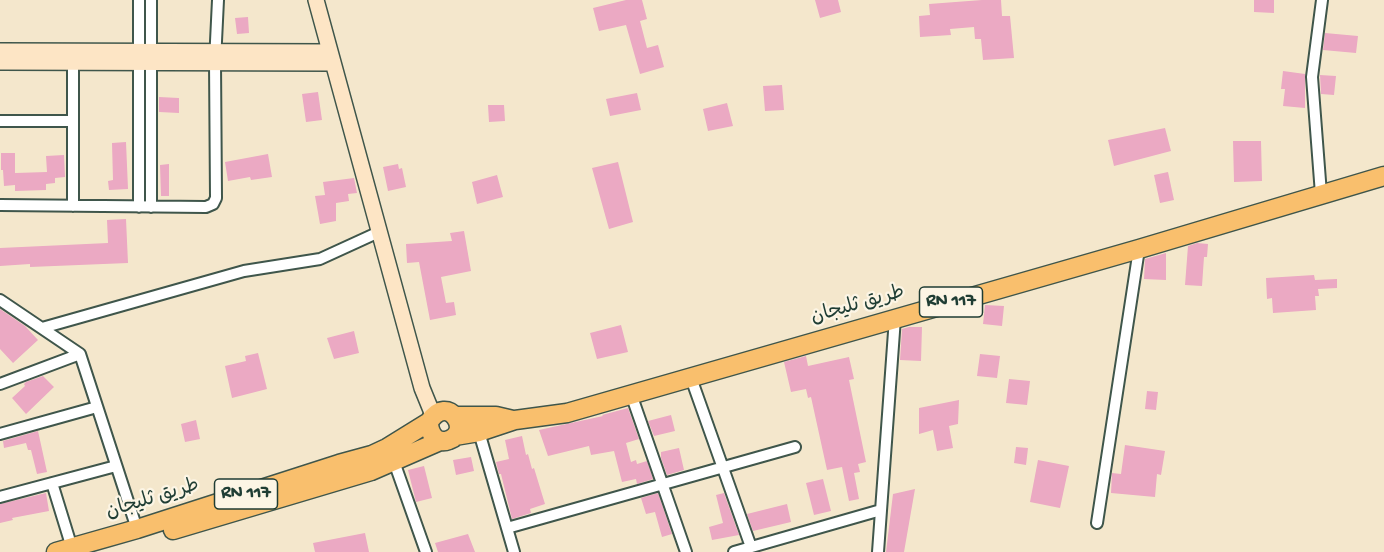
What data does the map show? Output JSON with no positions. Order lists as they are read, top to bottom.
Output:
{
  "streets": {
    "main road": ["RN 117", "طريق ثليجان"]
  }
}
